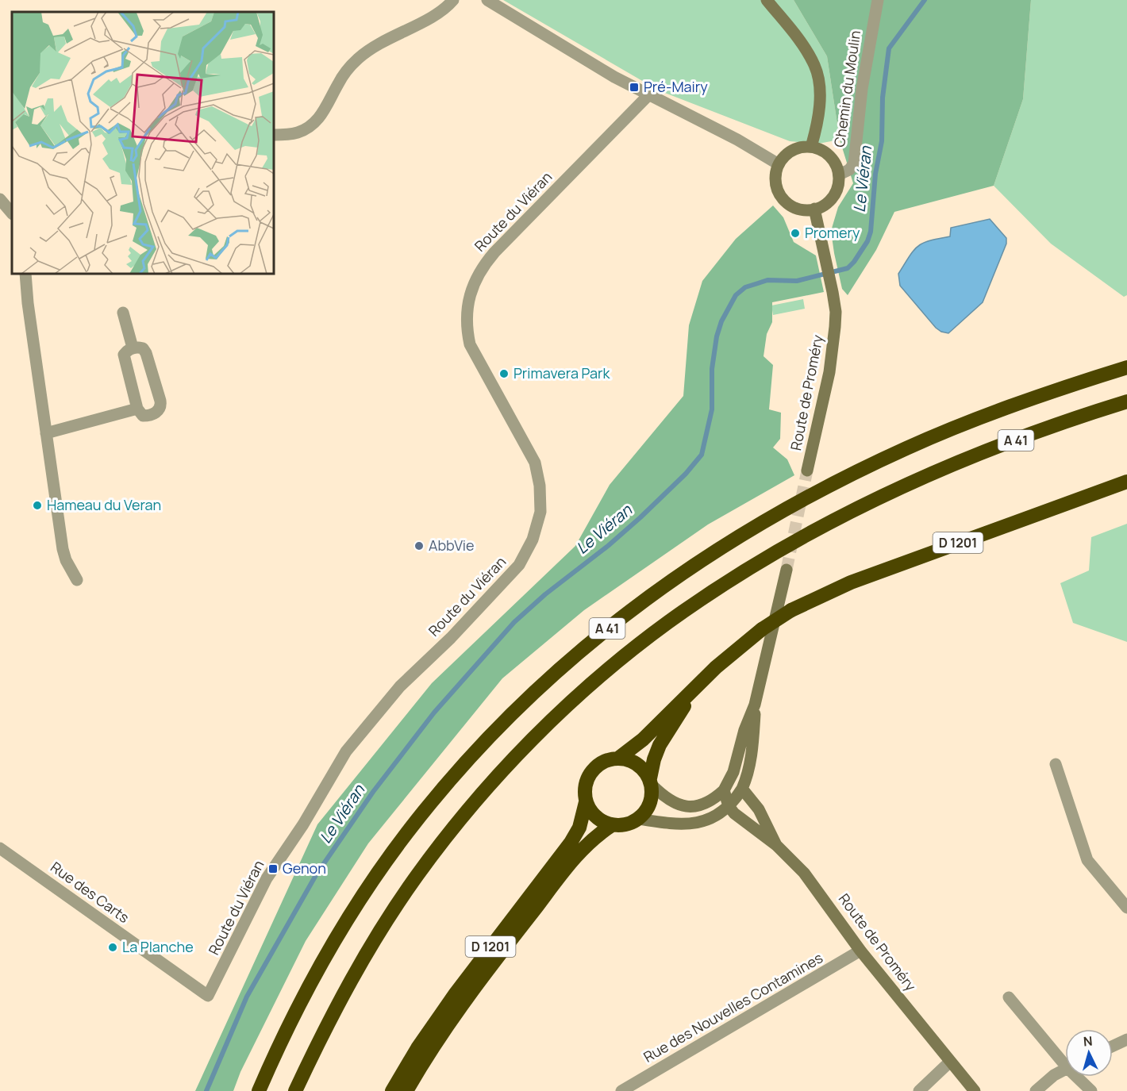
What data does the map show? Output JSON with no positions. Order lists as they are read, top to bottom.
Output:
{
  "streets": {
    "highway": ["A 41", "D 1201"],
    "street": [
      "Chemin du Moulin",
      "Route du Viéran",
      "Route de Proméry",
      "Rue des Carts",
      "Rue des Nouvelles Contamines"
    ]
  },
  "crossings": [
    ["Chemin du Moulin", "Route de Proméry"],
    ["Route du Viéran", "Rue des Carts"],
    ["Route de Proméry", "Rue des Nouvelles Contamines"]
  ],
  "water": ["Le Viéran"],
  "places": {
    "transit": ["Pré-Mairy", "Genon"],
    "other": [
      "Promery",
      "Primavera Park",
      "Hameau du Veran",
      "AbbVie",
      "La Planche"
    ]
  },
  "north": "top"
}
